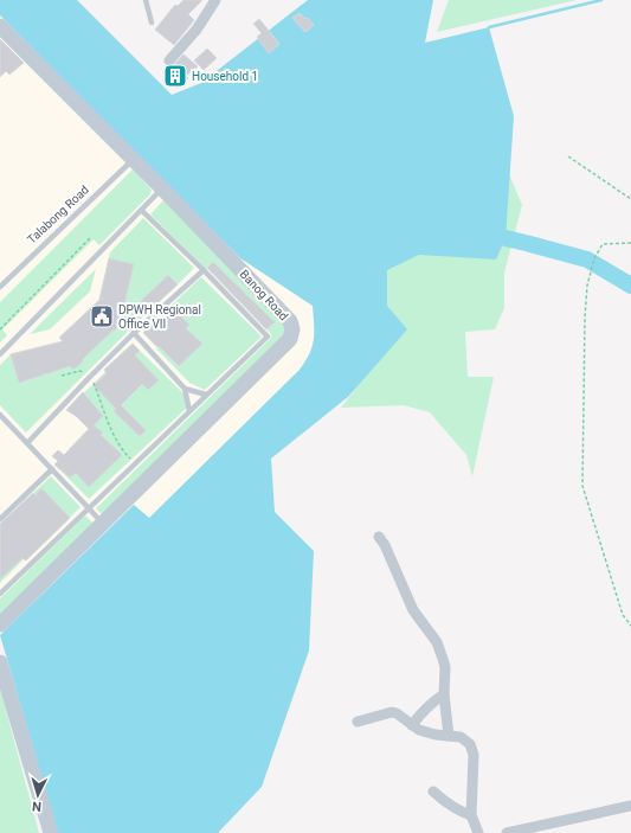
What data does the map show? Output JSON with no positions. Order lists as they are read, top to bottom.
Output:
{
  "streets": {
    "street": ["Banog Road"],
    "lane": ["Talabong Road"]
  },
  "crossings": [
    ["Talabong Road", "Banog Road"]
  ],
  "places": {
    "building": ["Household 1"],
    "public building": ["DPWH Regional Office VII"]
  },
  "north": "bottom"
}
